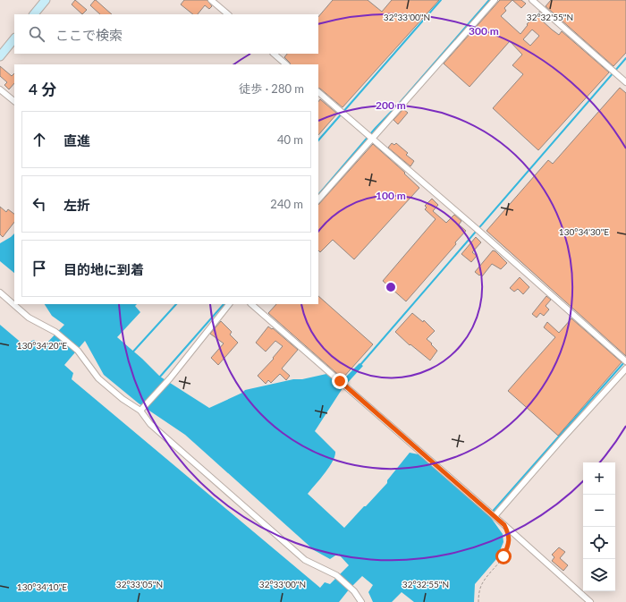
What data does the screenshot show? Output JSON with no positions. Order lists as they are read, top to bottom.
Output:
{
  "page": {
    "search": "ここで検索",
    "heading": ["4 分", "徒歩 · 280 m"],
    "list": [
      ["直進", "40 m"],
      ["左折", "240 m"],
      "目的地に到着"
    ],
    "map_buttons": ["+", "−"]
  },
  "coordinates": [
    "32°33'00\"N",
    "32°32'55\"N",
    "130°34'30\"E",
    "130°34'20\"E",
    "32°33'05\"N",
    "130°34'10\"E"
  ],
  "rings": ["300 m", "200 m", "100 m"]
}
